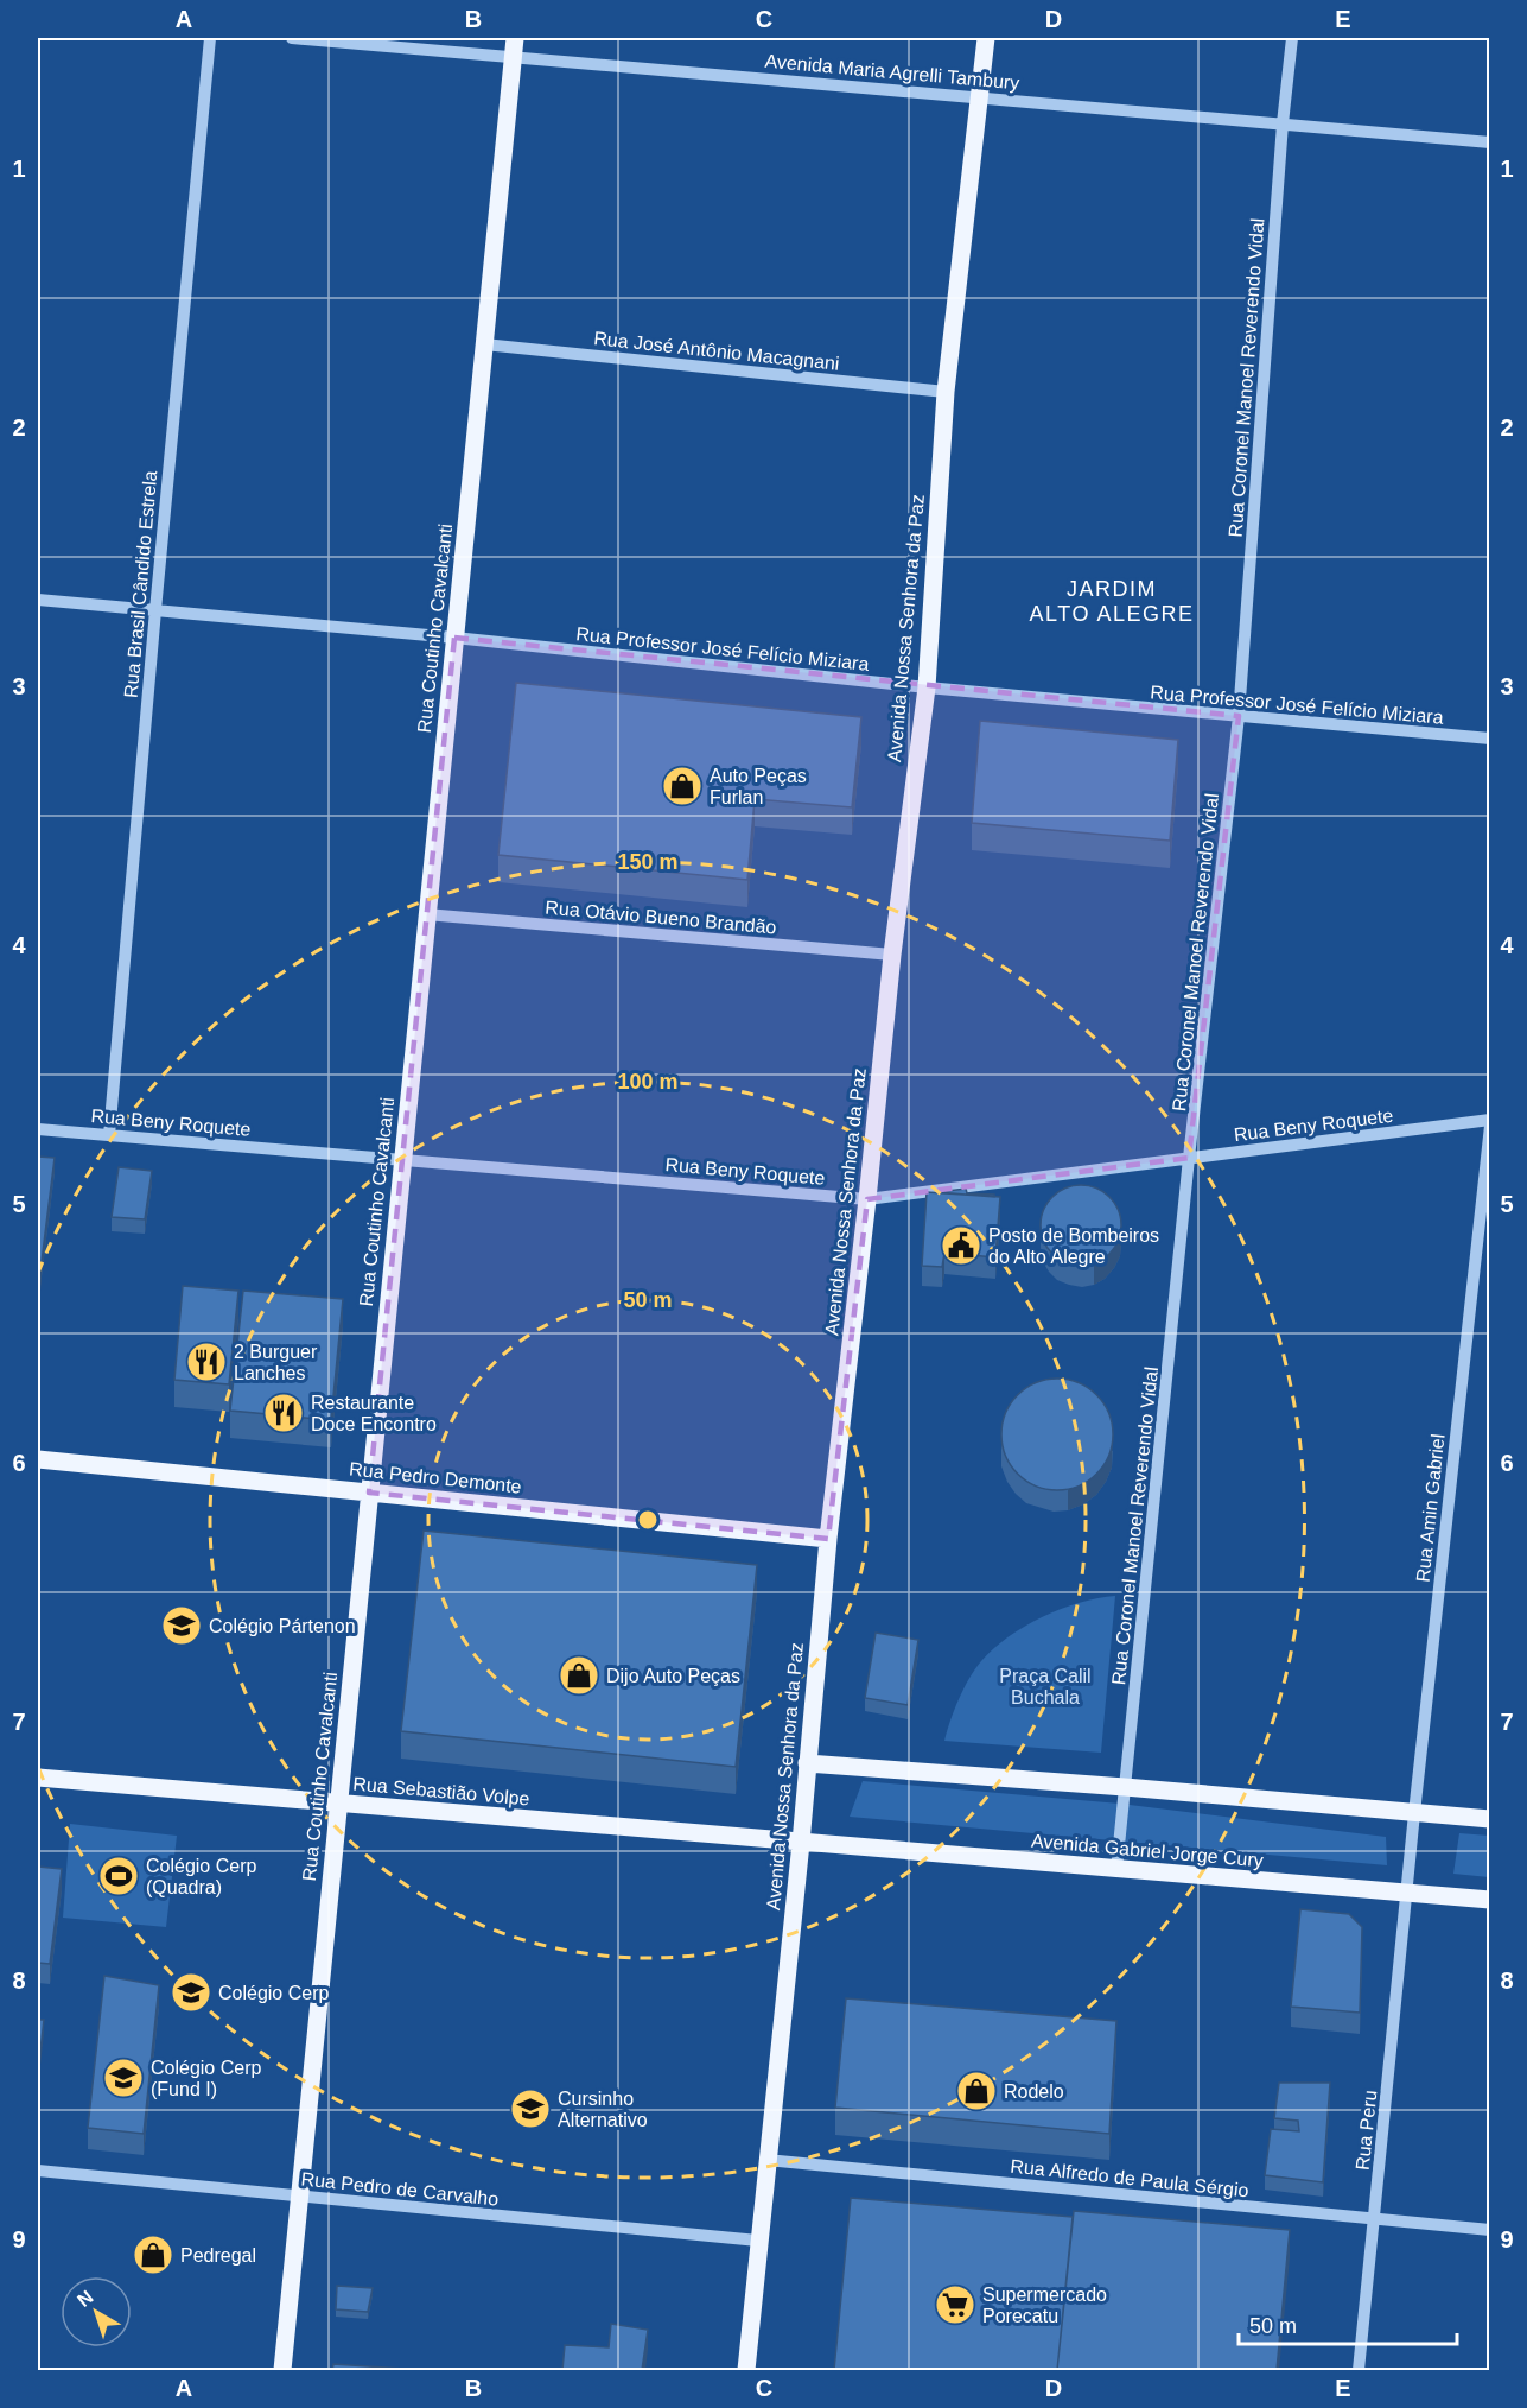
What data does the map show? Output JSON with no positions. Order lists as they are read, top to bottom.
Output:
{
  "streets": {
    "main road": [
      "Rua Coutinho Cavalcanti",
      "Avenida Nossa Senhora da Paz",
      "Rua Pedro Demonte",
      "Rua Sebastião Volpe",
      "Avenida Gabriel Jorge Cury"
    ],
    "street": [
      "Avenida Maria Agrelli Tambury",
      "Rua José Antônio Macagnani",
      "Rua Coronel Manoel Reverendo Vidal",
      "Rua Brasil Cândido Estrela",
      "Rua Professor José Felício Miziara",
      "Rua Otávio Bueno Brandão",
      "Rua Beny Roquete",
      "Rua Amin Gabriel",
      "Rua Peru",
      "Rua Alfredo de Paula Sérgio",
      "Rua Pedro de Carvalho"
    ]
  },
  "crossings": [
    ["Avenida Maria Agrelli Tambury", "Rua Coronel Manoel Reverendo Vidal"],
    ["Avenida Maria Agrelli Tambury", "Rua Coutinho Cavalcanti"],
    ["Avenida Maria Agrelli Tambury", "Avenida Nossa Senhora da Paz"],
    ["Rua José Antônio Macagnani", "Rua Coutinho Cavalcanti"],
    ["Rua José Antônio Macagnani", "Avenida Nossa Senhora da Paz"],
    ["Rua Coronel Manoel Reverendo Vidal", "Rua Professor José Felício Miziara"],
    ["Rua Coronel Manoel Reverendo Vidal", "Rua Beny Roquete"],
    ["Rua Coronel Manoel Reverendo Vidal", "Avenida Gabriel Jorge Cury"],
    ["Rua Brasil Cândido Estrela", "Rua Professor José Felício Miziara"],
    ["Rua Brasil Cândido Estrela", "Rua Beny Roquete"],
    ["Rua Coutinho Cavalcanti", "Rua Professor José Felício Miziara"],
    ["Rua Coutinho Cavalcanti", "Rua Otávio Bueno Brandão"],
    ["Rua Coutinho Cavalcanti", "Rua Beny Roquete"],
    ["Rua Coutinho Cavalcanti", "Rua Pedro Demonte"],
    ["Rua Coutinho Cavalcanti", "Rua Sebastião Volpe"],
    ["Rua Coutinho Cavalcanti", "Rua Pedro de Carvalho"],
    ["Avenida Nossa Senhora da Paz", "Rua Professor José Felício Miziara"],
    ["Avenida Nossa Senhora da Paz", "Rua Otávio Bueno Brandão"],
    ["Avenida Nossa Senhora da Paz", "Rua Beny Roquete"],
    ["Avenida Nossa Senhora da Paz", "Rua Pedro Demonte"],
    ["Avenida Nossa Senhora da Paz", "Rua Sebastião Volpe"],
    ["Avenida Nossa Senhora da Paz", "Avenida Gabriel Jorge Cury"],
    ["Avenida Nossa Senhora da Paz", "Rua Alfredo de Paula Sérgio"],
    ["Avenida Nossa Senhora da Paz", "Rua Pedro de Carvalho"],
    ["Rua Amin Gabriel", "Avenida Gabriel Jorge Cury"],
    ["Rua Amin Gabriel", "Rua Peru"],
    ["Rua Sebastião Volpe", "Avenida Gabriel Jorge Cury"],
    ["Avenida Gabriel Jorge Cury", "Rua Peru"],
    ["Rua Peru", "Rua Alfredo de Paula Sérgio"]
  ],
  "districts": ["JARDIM ALTO ALEGRE"],
  "parks": ["Praça Calil Buchala"],
  "places": {
    "shop": [
      "Auto Peças Furlan",
      "Dijo Auto Peças",
      "Rodelo",
      "Pedregal"
    ],
    "public building": ["Posto de Bombeiros do Alto Alegre"],
    "restaurant": ["2 Burguer Lanches", "Restaurante Doce Encontro"],
    "school or university": [
      "Colégio Pártenon",
      "Colégio Cerp",
      "Colégio Cerp (Fund I)",
      "Cursinho Alternativo"
    ],
    "sports": ["Colégio Cerp (Quadra)"],
    "supermarket": ["Supermercado Porecatu"]
  },
  "scale_bar": "50 m",
  "north": "top left",
  "grid": {
    "columns": [
      "A",
      "B",
      "C",
      "D",
      "E"
    ],
    "rows": [
      "1",
      "2",
      "3",
      "4",
      "5",
      "6",
      "7",
      "8",
      "9"
    ]
  },
  "rings": ["150 m", "100 m", "50 m"]
}
